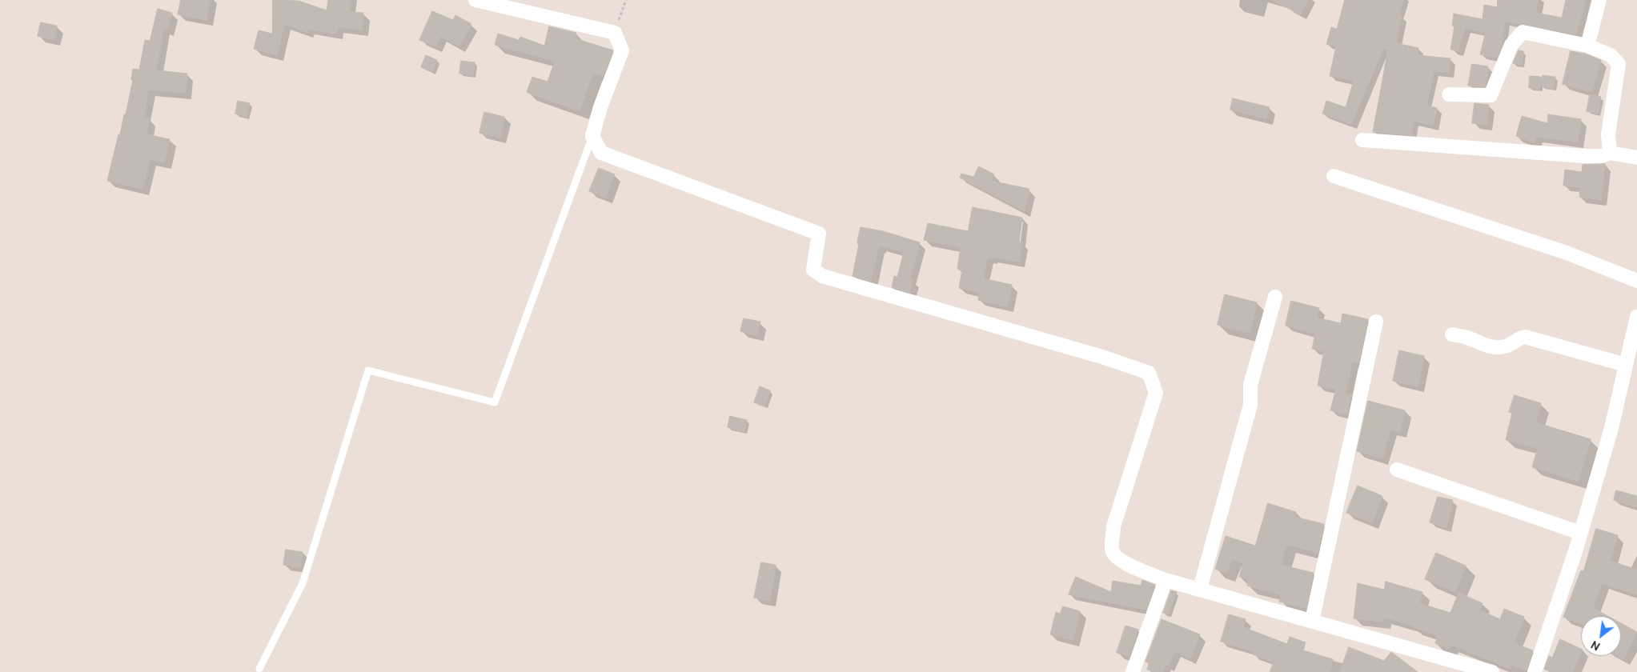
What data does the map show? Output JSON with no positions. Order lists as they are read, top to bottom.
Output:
{
  "north": "bottom left"
}
